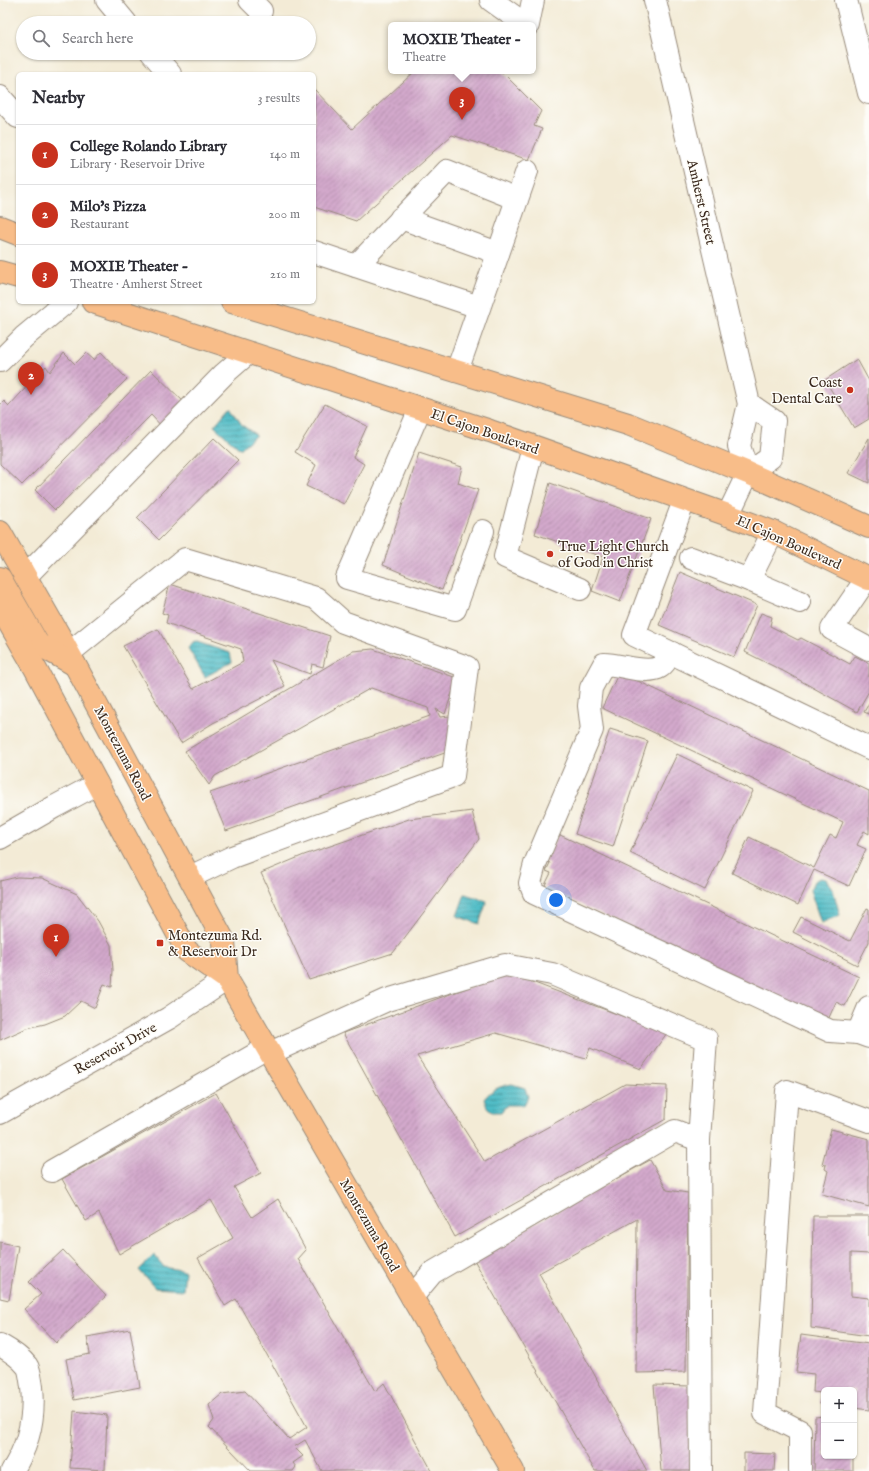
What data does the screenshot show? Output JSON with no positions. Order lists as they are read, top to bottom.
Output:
{
  "streets": {
    "main road": ["El Cajon Boulevard", "Montezuma Road"],
    "street": ["Amherst Street", "Reservoir Drive"]
  },
  "crossings": [
    ["Montezuma Road", "Reservoir Drive"]
  ],
  "places": {
    "other": ["Coast Dental Care", "True Light Church of God in Christ"],
    "transit": ["Montezuma Rd. & Reservoir Dr"]
  },
  "page": {
    "search": "Search here",
    "popup": ["MOXIE Theater -", "Theatre"],
    "heading": ["Nearby", "3 results"],
    "pins": ["3", "2", "1"],
    "list": [
      {
        "mark": "1",
        "name": "College Rolando Library",
        "note": "Library · Reservoir Drive",
        "value": "140 m"
      },
      {
        "mark": "2",
        "name": "Milo's Pizza",
        "note": "Restaurant",
        "value": "200 m"
      },
      {
        "mark": "3",
        "name": "MOXIE Theater -",
        "note": "Theatre · Amherst Street",
        "value": "210 m"
      }
    ],
    "map_buttons": ["+", "−"]
  }
}
